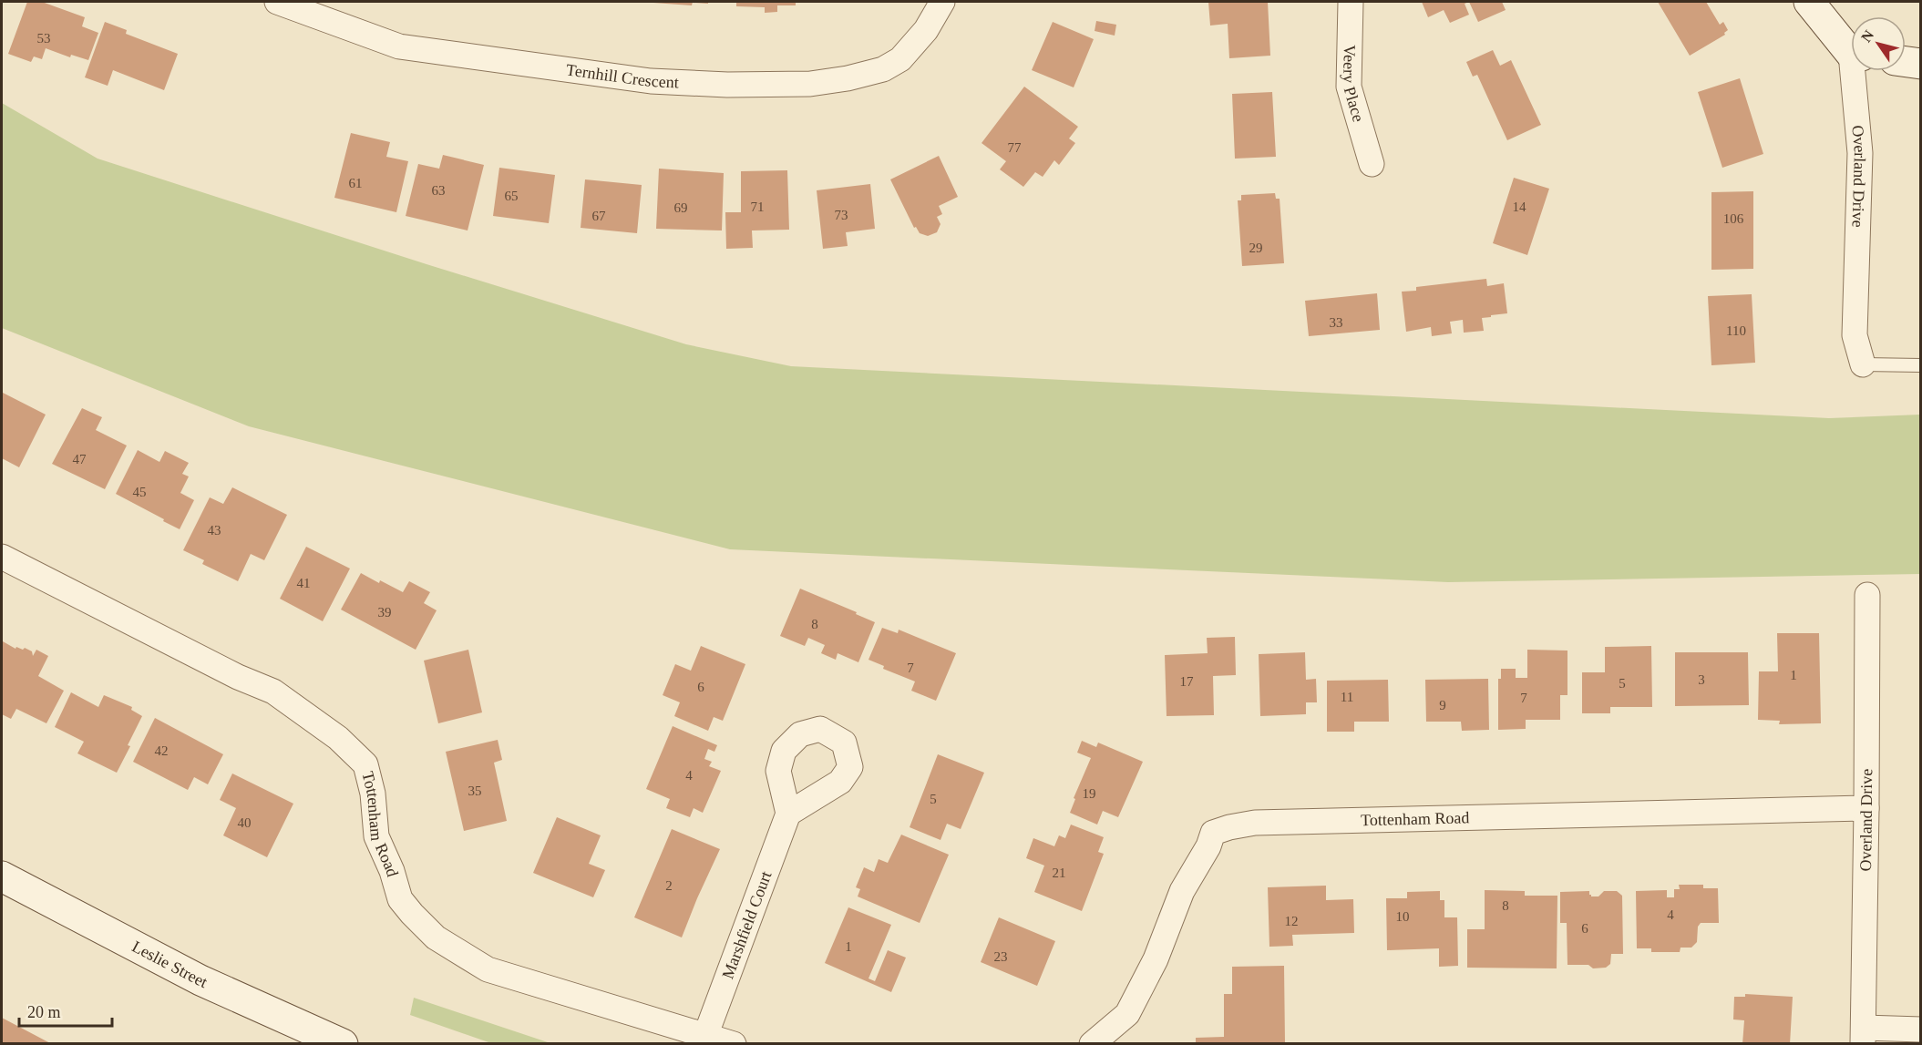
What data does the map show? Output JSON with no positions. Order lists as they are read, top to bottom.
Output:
{
  "streets": {
    "main road": ["Overland Drive", "Leslie Street"],
    "street": [
      "Ternhill Crescent",
      "Veery Place",
      "Tottenham Road",
      "Marshfield Court"
    ]
  },
  "crossings": [
    ["Overland Drive", "Tottenham Road"],
    ["Tottenham Road", "Marshfield Court"]
  ],
  "house_numbers": [
    "53",
    "77",
    "61",
    "63",
    "65",
    "71",
    "14",
    "69",
    "73",
    "67",
    "106",
    "29",
    "33",
    "110",
    "47",
    "45",
    "43",
    "41",
    "39",
    "8",
    "7",
    "1",
    "3",
    "17",
    "5",
    "6",
    "11",
    "7",
    "9",
    "42",
    "4",
    "35",
    "19",
    "5",
    "40",
    "21",
    "2",
    "8",
    "4",
    "10",
    "12",
    "6",
    "1",
    "23"
  ],
  "scale_bar": "20 m",
  "north": "top left"
}
